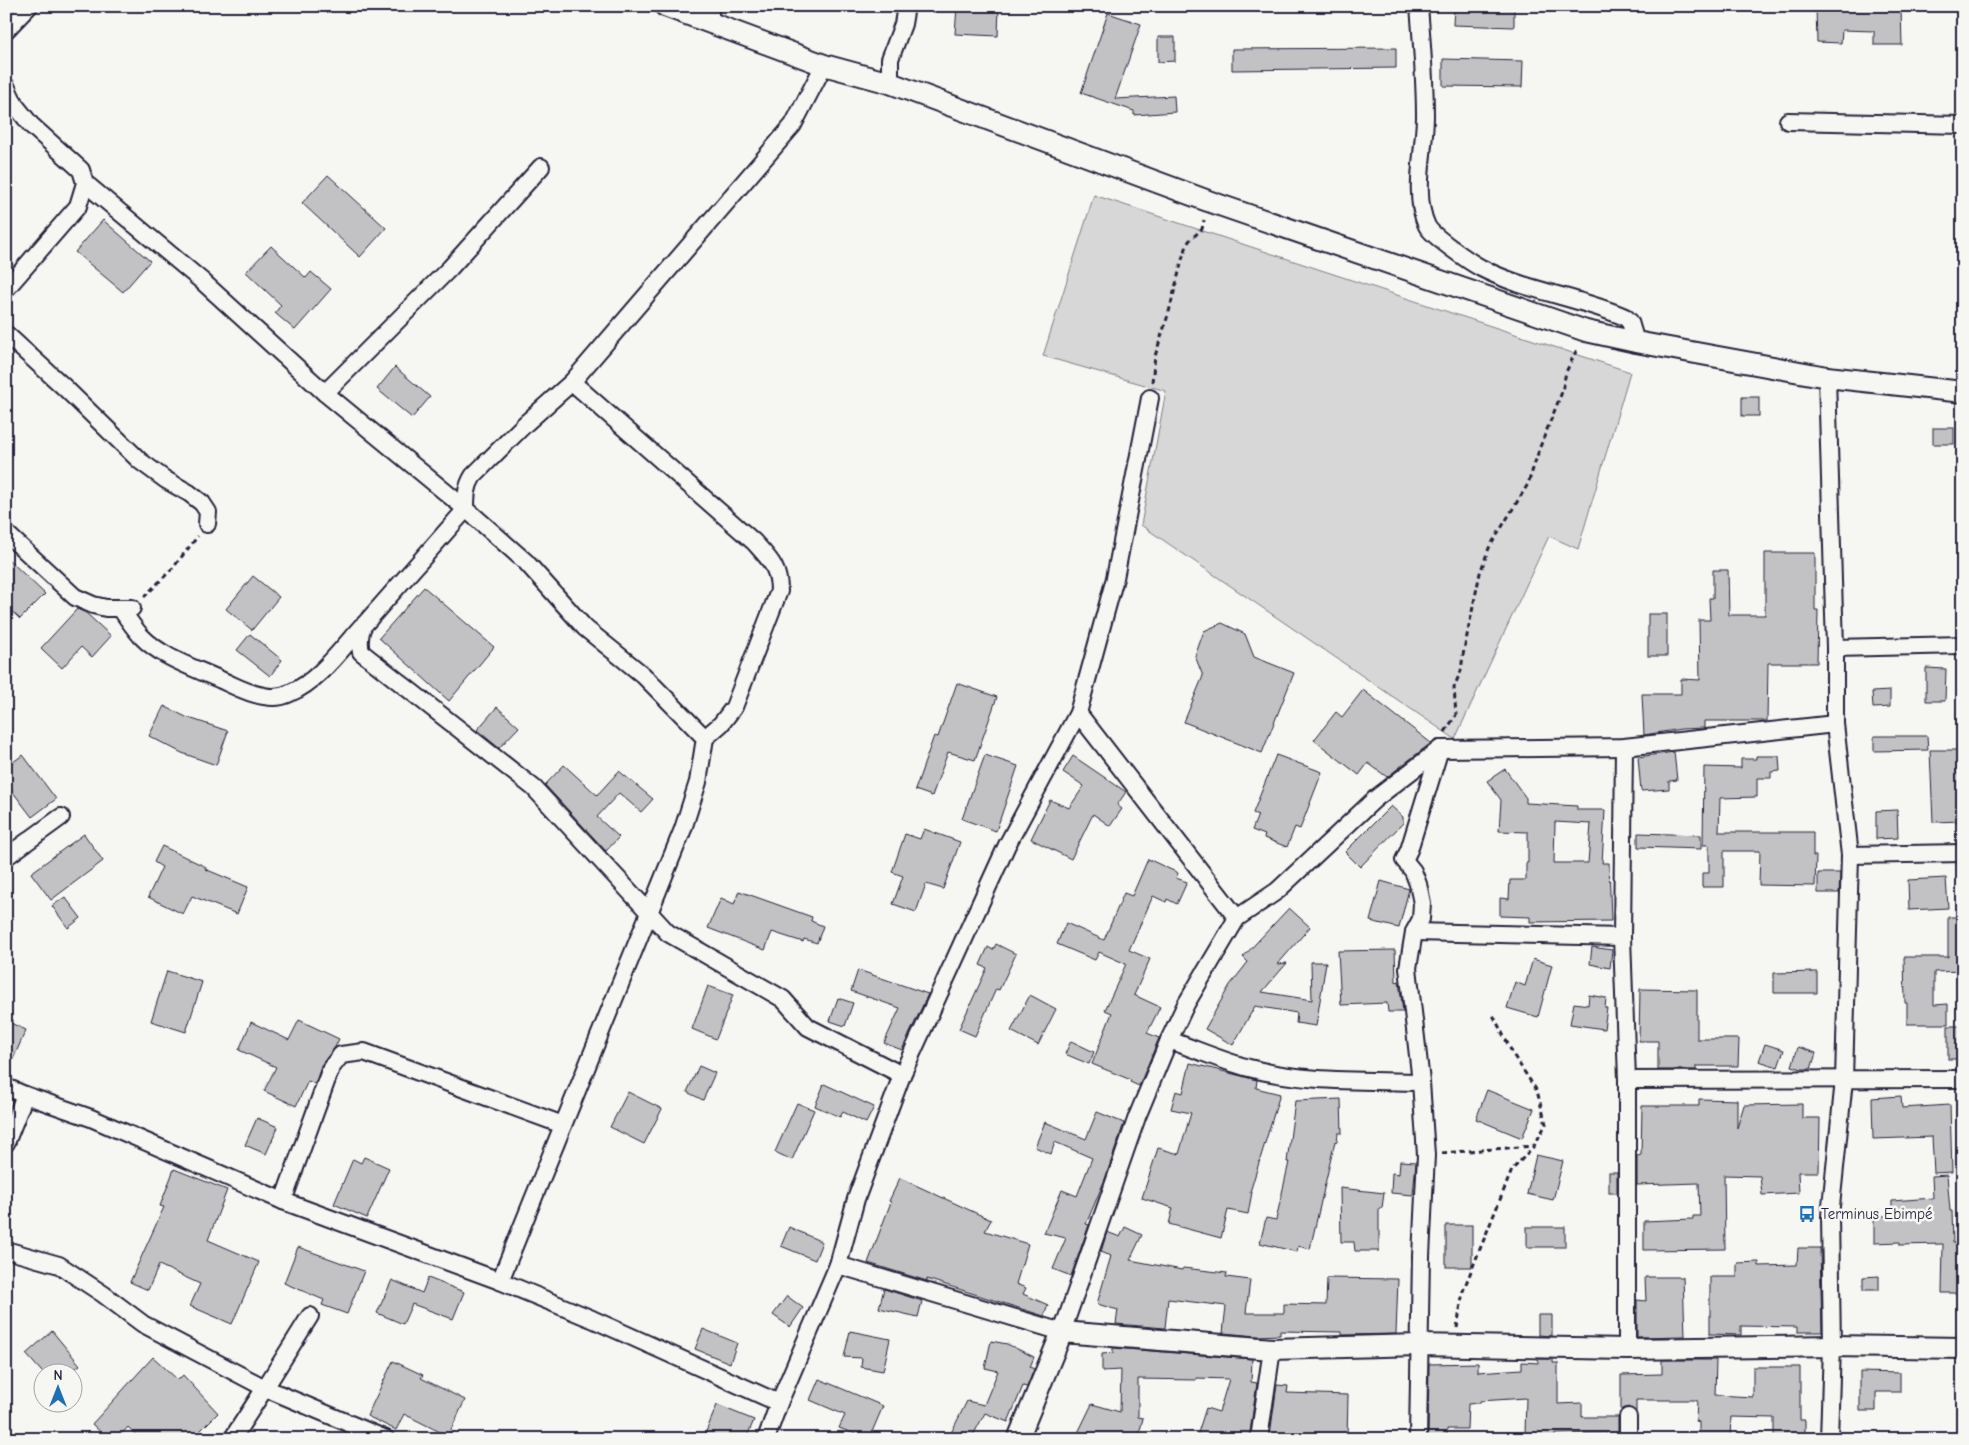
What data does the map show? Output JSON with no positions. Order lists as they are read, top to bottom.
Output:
{
  "places": {
    "bus stop": ["Terminus Ebimpé"]
  },
  "north": "top"
}
